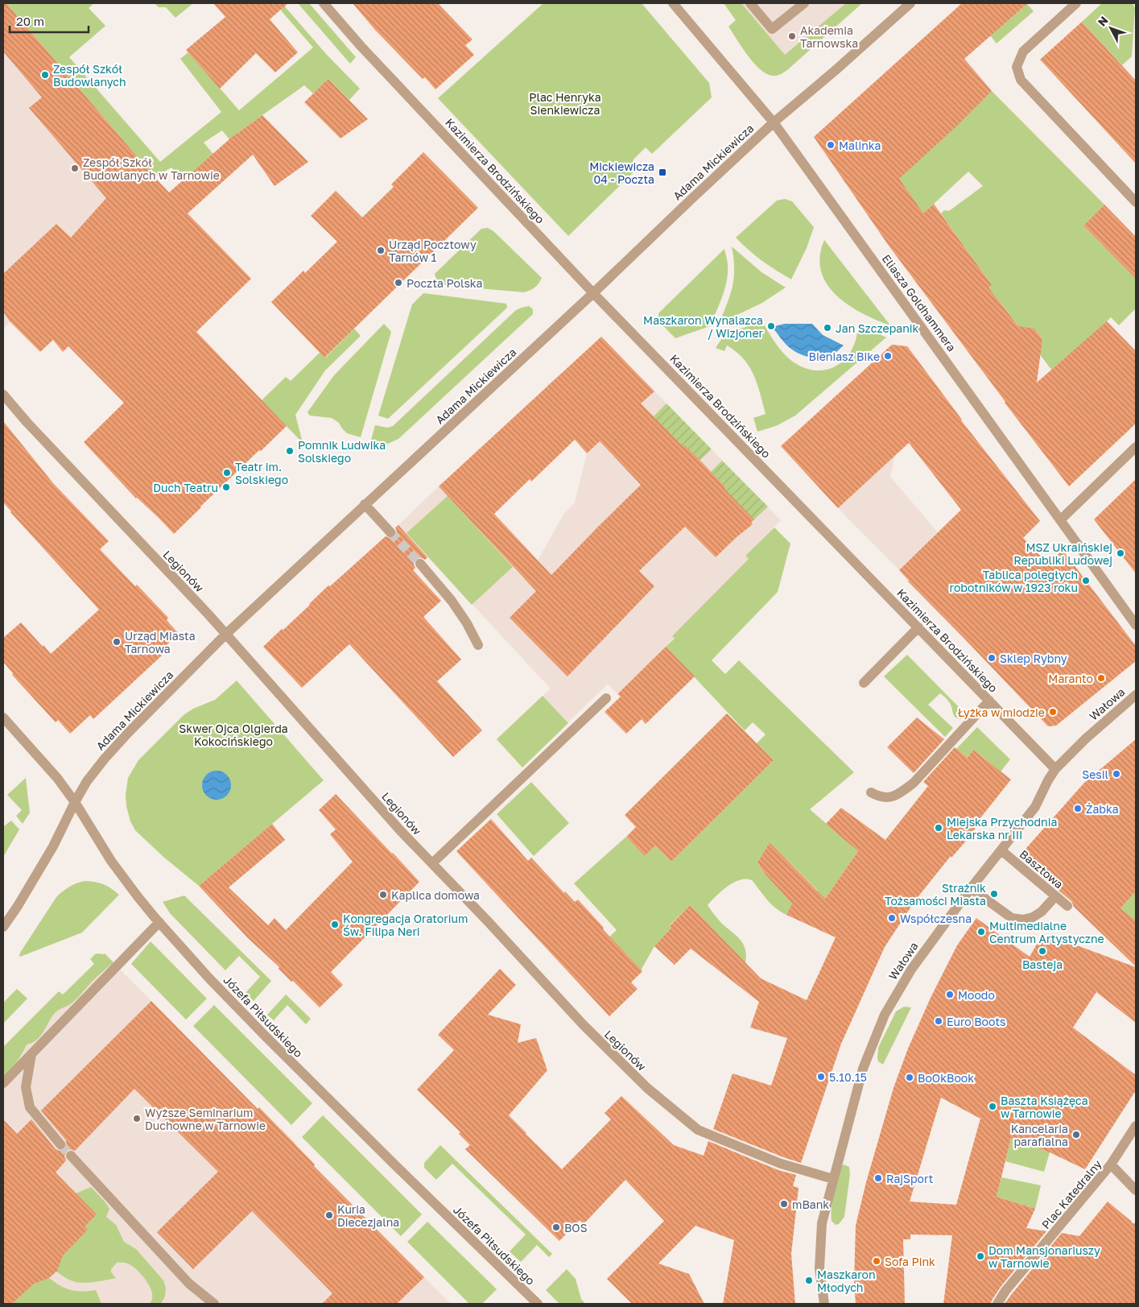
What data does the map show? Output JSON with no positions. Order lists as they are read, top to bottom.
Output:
{
  "streets": {
    "street": [
      "Adama Mickiewicza",
      "Kazimierza Brodzińskiego",
      "Eliasza Goldhammera",
      "Legionów",
      "Wałowa",
      "Basztowa",
      "Józefa Piłsudskiego",
      "Plac Katedralny"
    ]
  },
  "crossings": [
    ["Adama Mickiewicza", "Kazimierza Brodzińskiego"],
    ["Adama Mickiewicza", "Eliasza Goldhammera"],
    ["Adama Mickiewicza", "Legionów"],
    ["Adama Mickiewicza", "Józefa Piłsudskiego"],
    ["Kazimierza Brodzińskiego", "Wałowa"],
    ["Legionów", "Wałowa"],
    ["Wałowa", "Basztowa"]
  ],
  "parks": ["Plac Henryka Sienkiewicza", "Skwer Ojca Olgierda Kokocińskiego"],
  "places": {
    "other": [
      "Akademia Tarnowska",
      "Zespół Szkół Budowlanych",
      "Malinka",
      "Zespół Szkół Budowlanych w Tarnowie",
      "Urząd Pocztowy Tarnów 1",
      "Poczta Polska",
      "Maszkaron Wynalazca / Wizjoner",
      "Jan Szczepanik",
      "Bieniasz Bike",
      "Pomnik Ludwika Solskiego",
      "Teatr im. Solskiego",
      "Duch Teatru",
      "MSZ Ukraińskiej Republiki Ludowej",
      "Tablica poległych robotników w 1923 roku",
      "Urząd Miasta Tarnowa",
      "Sklep Rybny",
      "Maranto",
      "Łyżka w miodzie",
      "Sesil",
      "Żabka",
      "Miejska Przychodnia Lekarska nr III",
      "Strażnik Tożsamości Miasta",
      "Kaplica domowa",
      "Współczesna",
      "Kongregacja Oratorium Św. Filipa Neri",
      "Multimedialne Centrum Artystyczne",
      "Basteja",
      "Moodo",
      "Euro Boots",
      "5.10.15",
      "BoOkBook",
      "Baszta Książęca w Tarnowie",
      "Wyższe Seminarium Duchowne w Tarnowie",
      "Kancelaria parafialna",
      "RajSport",
      "mBank",
      "Kuria Diecezjalna",
      "BOS",
      "Dom Mansjonariuszy w Tarnowie",
      "Sofa Pink",
      "Maszkaron Młodych"
    ],
    "transit": ["Mickiewicza 04 - Poczta"]
  },
  "scale_bar": "20 m",
  "north": "top left"
}
